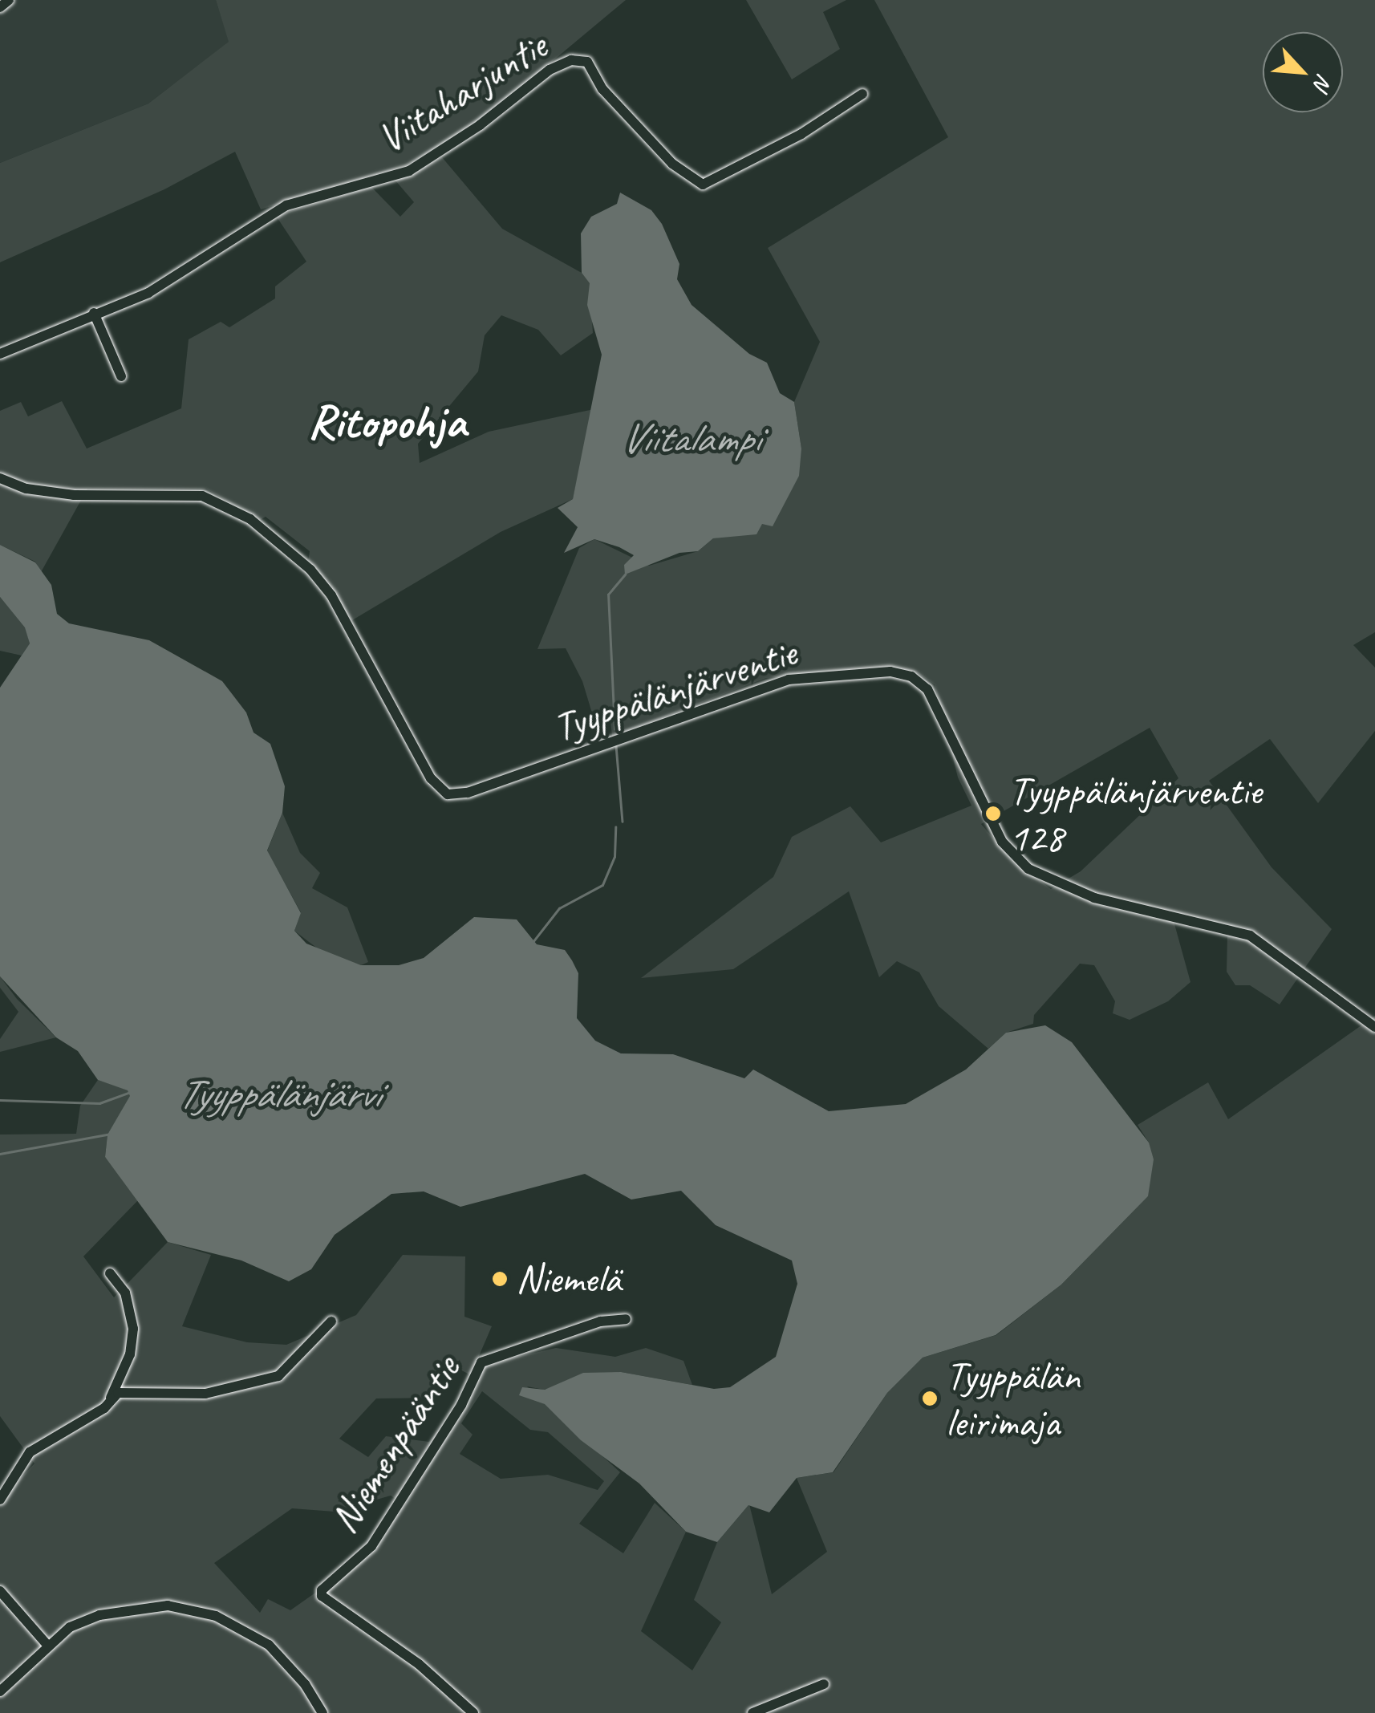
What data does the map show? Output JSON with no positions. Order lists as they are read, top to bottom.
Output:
{
  "streets": {
    "street": ["Viitaharjuntie", "Tyyppälänjärventie", "Niemenpääntie"]
  },
  "districts": ["Ritopohja"],
  "water": ["Viitalampi", "Tyyppälänjärvi"],
  "places": ["Tyyppälänjärventie 128", "Niemelä", "Tyyppälän leirimaja"],
  "north": "bottom right"
}
